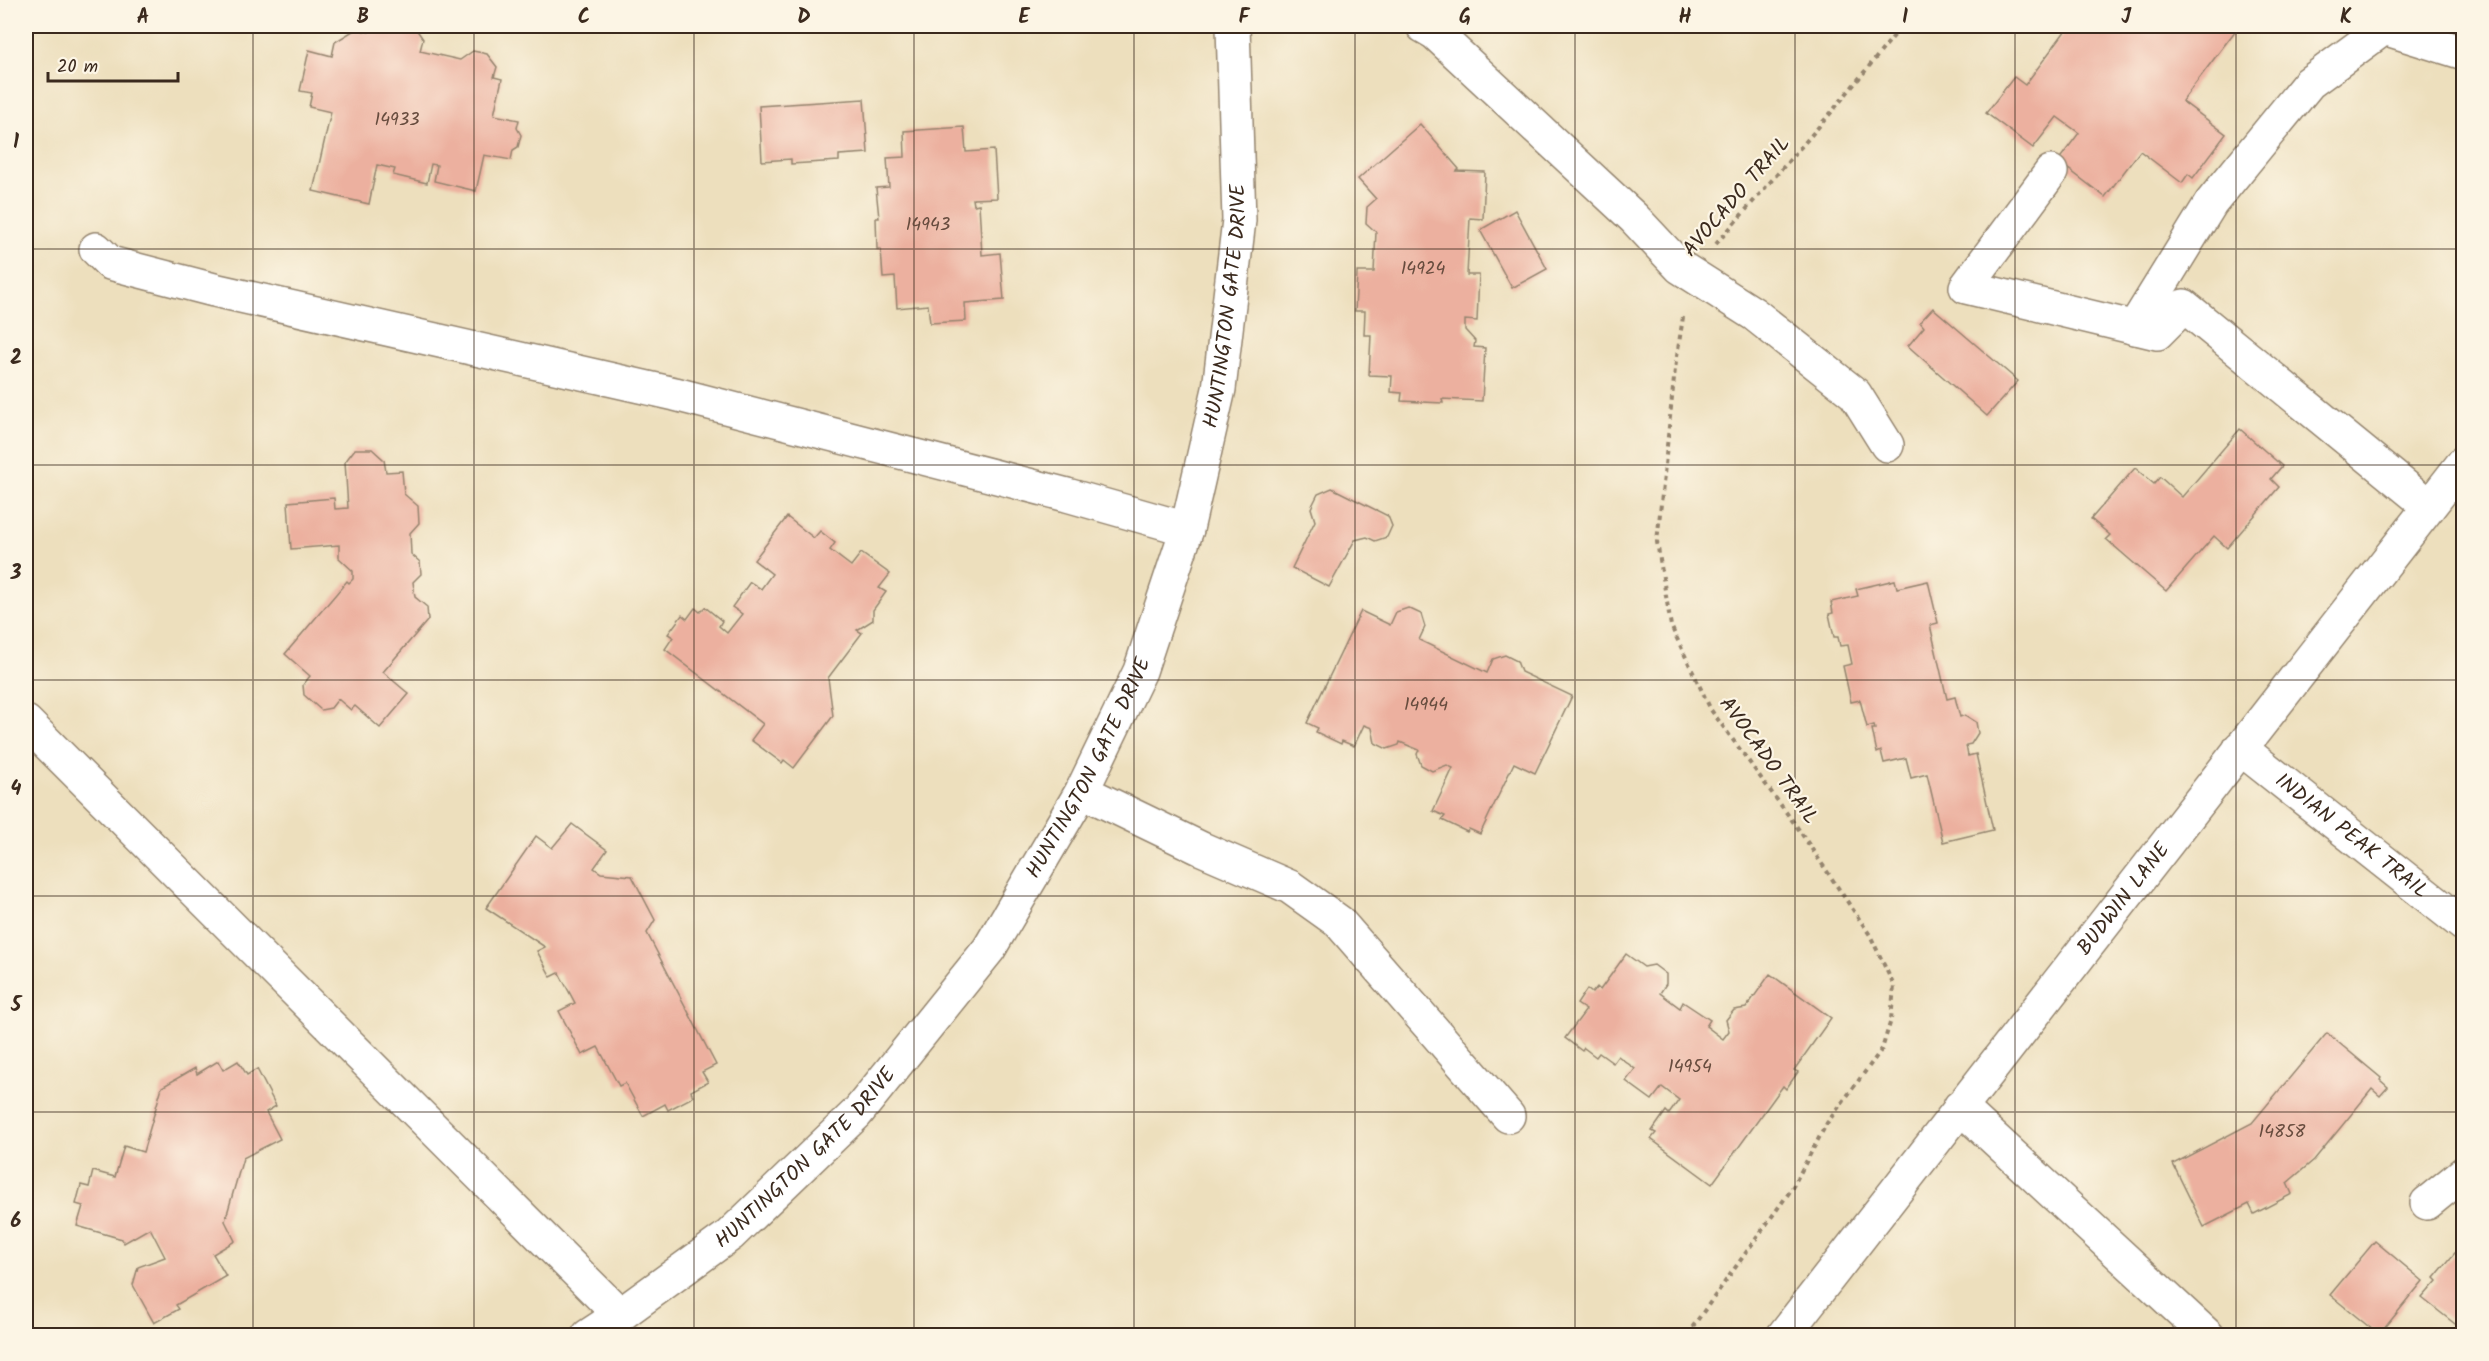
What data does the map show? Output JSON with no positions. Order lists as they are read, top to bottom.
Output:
{
  "streets": {
    "street": ["HUNTINGTON GATE DRIVE", "INDIAN PEAK TRAIL", "BUDWIN LANE"],
    "path": ["AVOCADO TRAIL"]
  },
  "crossings": [
    ["INDIAN PEAK TRAIL", "BUDWIN LANE"]
  ],
  "house_numbers": [
    "14933",
    "14943",
    "14924",
    "14944",
    "14954",
    "14858"
  ],
  "scale_bar": "20 m",
  "grid": {
    "columns": [
      "A",
      "B",
      "C",
      "D",
      "E",
      "F",
      "G",
      "H",
      "I",
      "J",
      "K"
    ],
    "rows": [
      "1",
      "2",
      "3",
      "4",
      "5",
      "6"
    ]
  }
}
